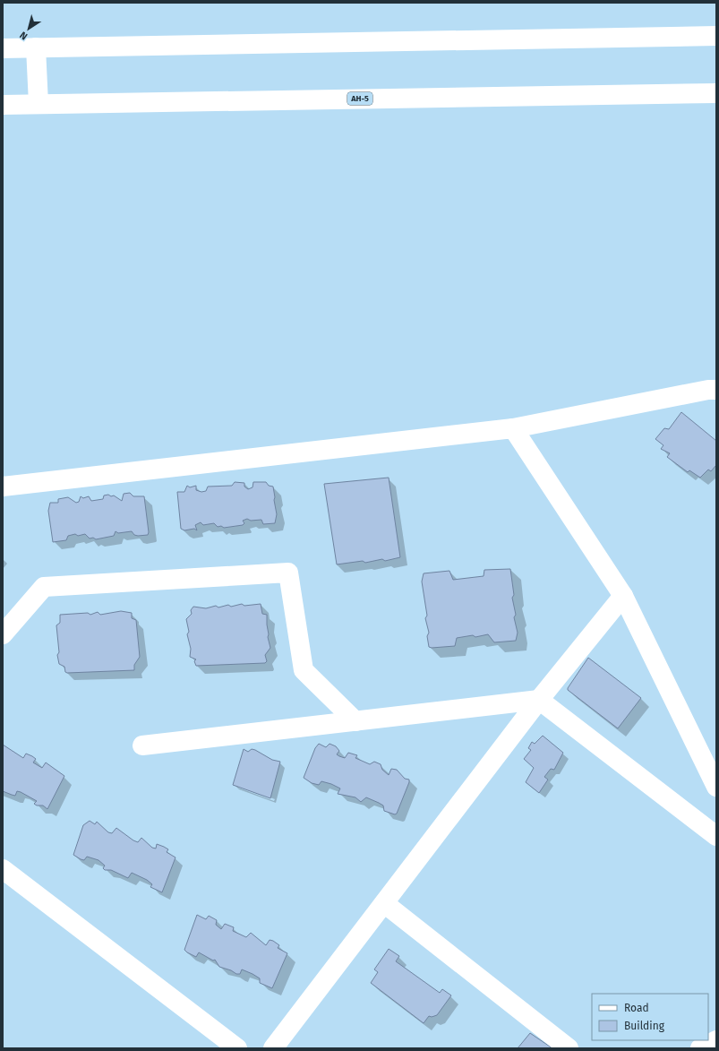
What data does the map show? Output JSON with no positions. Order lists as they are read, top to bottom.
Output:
{
  "streets": {
    "main road": ["AH-5"]
  },
  "legend": ["Road", "Building"],
  "north": "bottom left"
}
